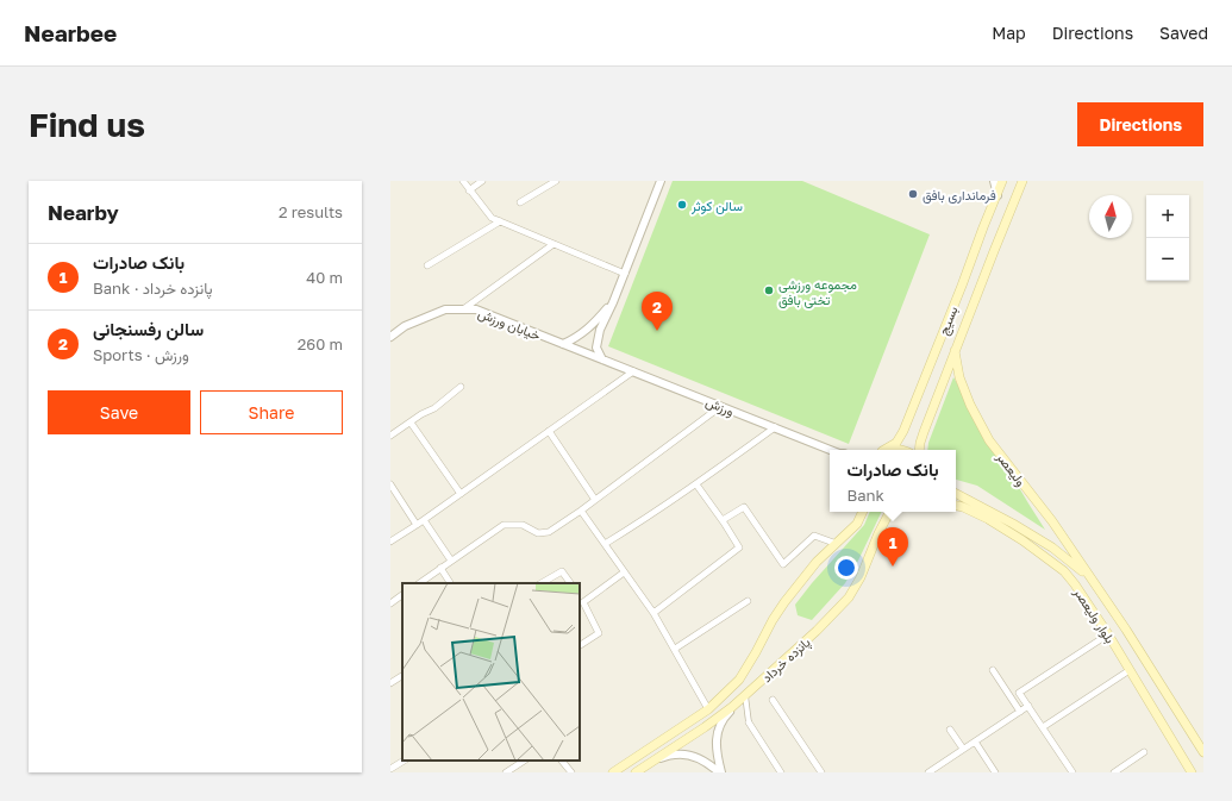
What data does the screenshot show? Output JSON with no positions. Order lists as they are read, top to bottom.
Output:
{
  "streets": {
    "main road": [
      "بسیج",
      "ولیعصر",
      "بلوار ولیعصر",
      "پانزده خرداد"
    ],
    "street": ["خیابان ورزش", "ورزش"]
  },
  "crossings": [
    ["بسیج", "ولیعصر"],
    ["خیابان ورزش", "ورزش"]
  ],
  "places": ["فرمانداری بافق", "سالن کوثر", "مجموعه ورزشی تختی بافق"],
  "north": "top",
  "page": {
    "header": "Nearbee",
    "nav": ["Map", "Directions", "Saved"],
    "buttons": [
      "Directions",
      ["Save", "Share"]
    ],
    "title": "Find us",
    "heading": ["Nearby", "2 results"],
    "map_buttons": ["+", "−"],
    "list": [
      {
        "mark": "1",
        "name": "بانک صادرات",
        "note": "Bank · پانزده خرداد",
        "value": "40 m"
      },
      {
        "mark": "2",
        "name": "سالن رفسنجانی",
        "note": "Sports · ورزش",
        "value": "260 m"
      }
    ],
    "pins": ["2", "1"],
    "popup": ["بانک صادرات", "Bank"]
  }
}
